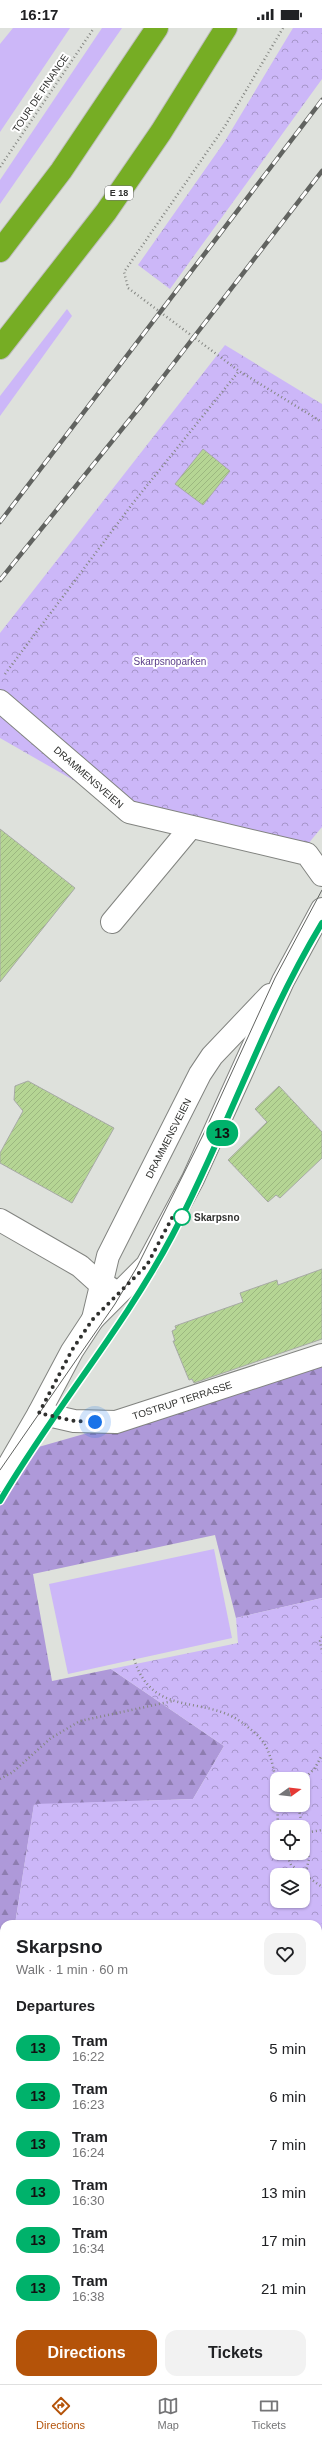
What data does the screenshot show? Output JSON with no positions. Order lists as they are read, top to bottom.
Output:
{
  "streets": {
    "highway": ["E 18"],
    "street": ["DRAMMENSVEIEN", "TOSTRUP TERRASSE"],
    "path": ["TOUR DE FINANCE"]
  },
  "crossings": [
    ["DRAMMENSVEIEN", "TOSTRUP TERRASSE"]
  ],
  "parks": ["Skarpsnoparken"],
  "places": ["Skarpsno"],
  "lines": ["tram line 13"],
  "north": "right",
  "page": {
    "status": "16:17",
    "on_map": "13",
    "heading": [
      ["Skarpsno", "Walk · 1 min · 60 m"],
      "Departures"
    ],
    "list": [
      {
        "mark": "13",
        "name": "Tram",
        "note": "16:22",
        "value": "5 min"
      },
      {
        "mark": "13",
        "name": "Tram",
        "note": "16:23",
        "value": "6 min"
      },
      {
        "mark": "13",
        "name": "Tram",
        "note": "16:24",
        "value": "7 min"
      },
      {
        "mark": "13",
        "name": "Tram",
        "note": "16:30",
        "value": "13 min"
      },
      {
        "mark": "13",
        "name": "Tram",
        "note": "16:34",
        "value": "17 min"
      },
      {
        "mark": "13",
        "name": "Tram",
        "note": "16:38",
        "value": "21 min"
      }
    ],
    "buttons": ["Directions", "Tickets"],
    "tabs": ["Directions", "Map", "Tickets"]
  }
}
